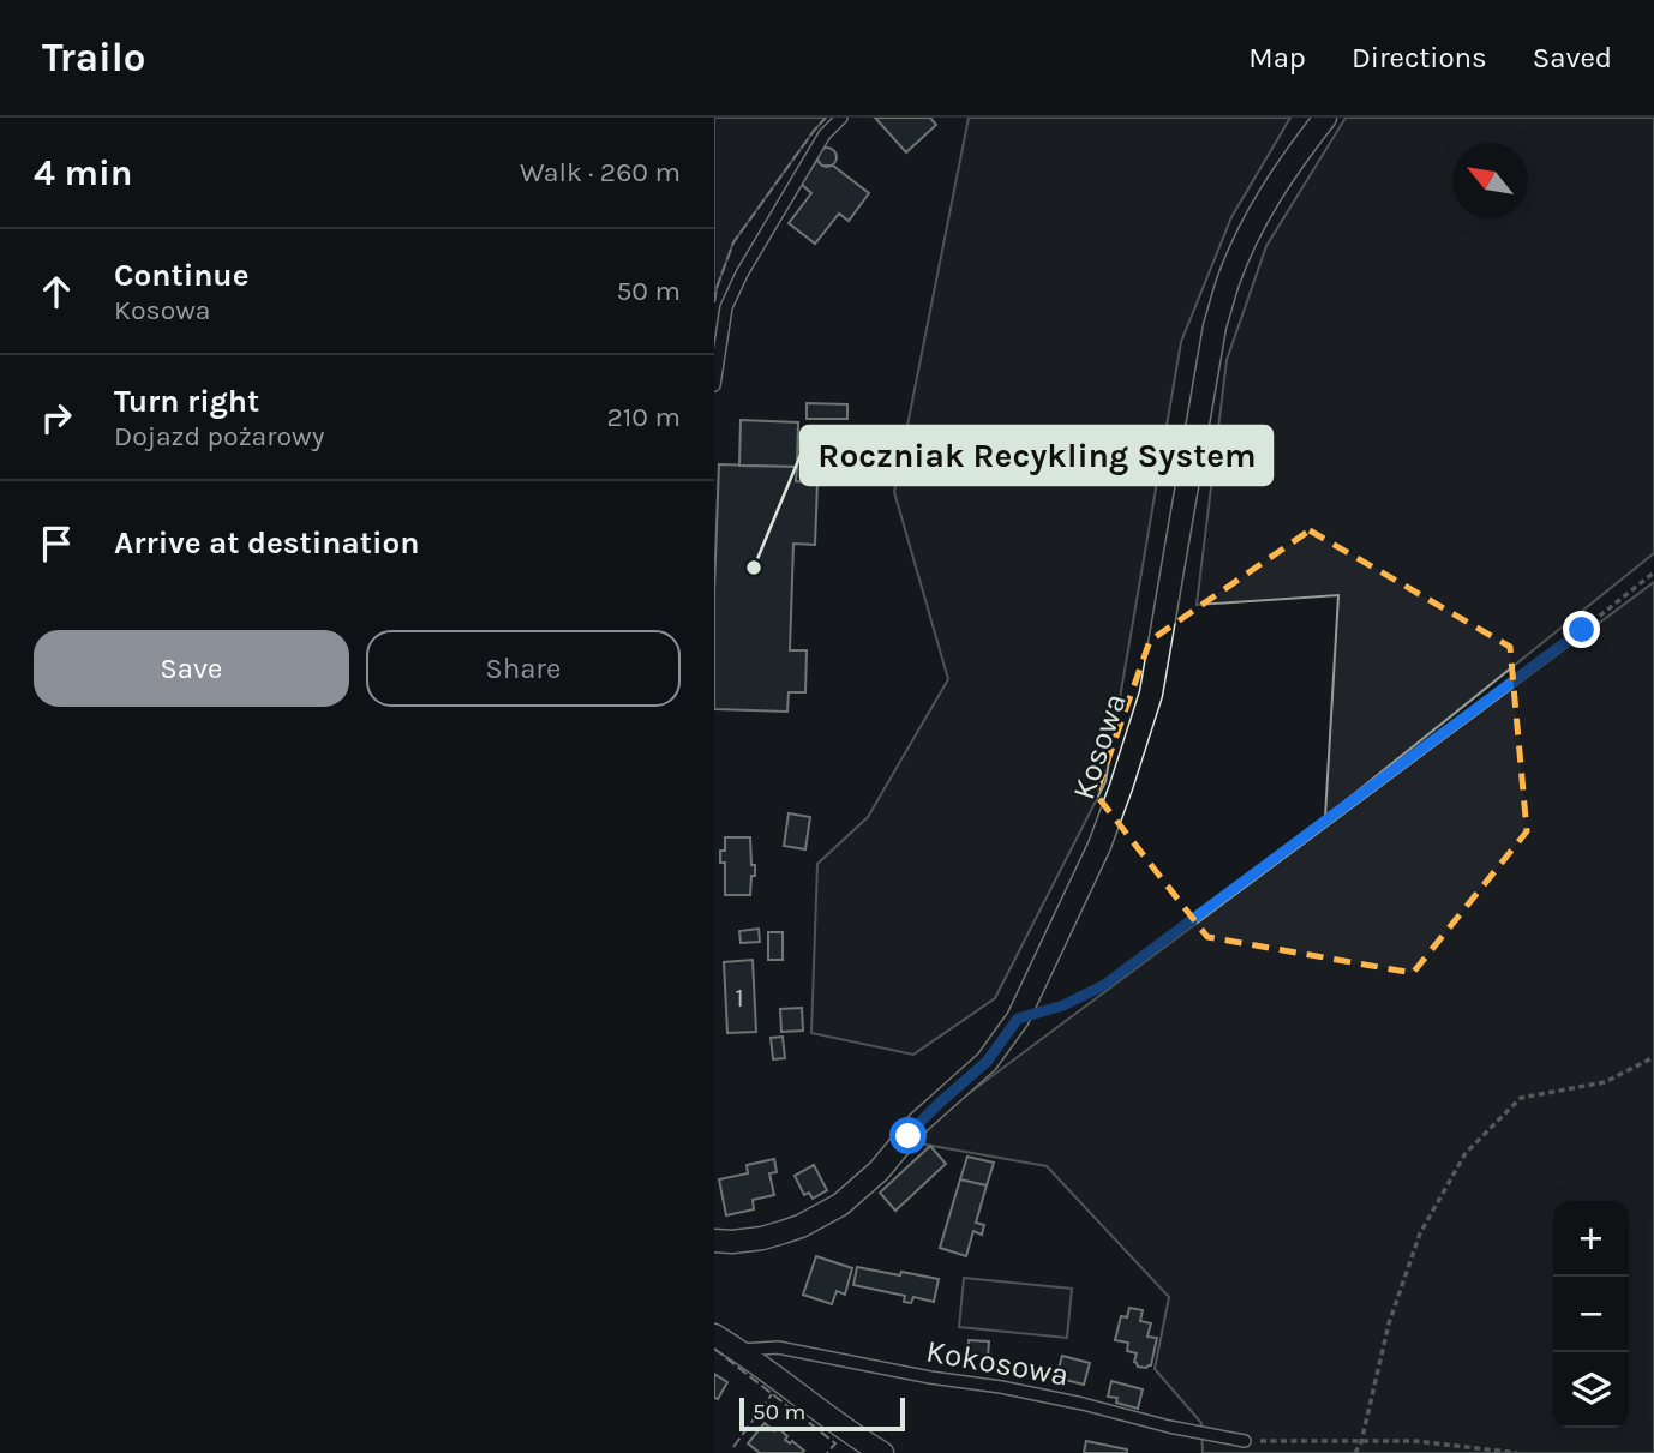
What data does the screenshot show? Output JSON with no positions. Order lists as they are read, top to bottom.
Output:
{
  "streets": {
    "street": ["Kosowa"],
    "lane": ["Kokosowa"]
  },
  "places": ["Roczniak Recykling System"],
  "house_numbers": ["1"],
  "scale_bar": "50 m",
  "north": "top left",
  "page": {
    "header": "Trailo",
    "nav": ["Map", "Directions", "Saved"],
    "heading": ["4 min", "Walk · 260 m"],
    "list": [
      ["Continue", "Kosowa", "50 m"],
      ["Turn right", "Dojazd pożarowy", "210 m"],
      "Arrive at destination"
    ],
    "buttons": ["Save", "Share"],
    "map_buttons": ["+", "−"],
    "scale": "50 m"
  }
}
